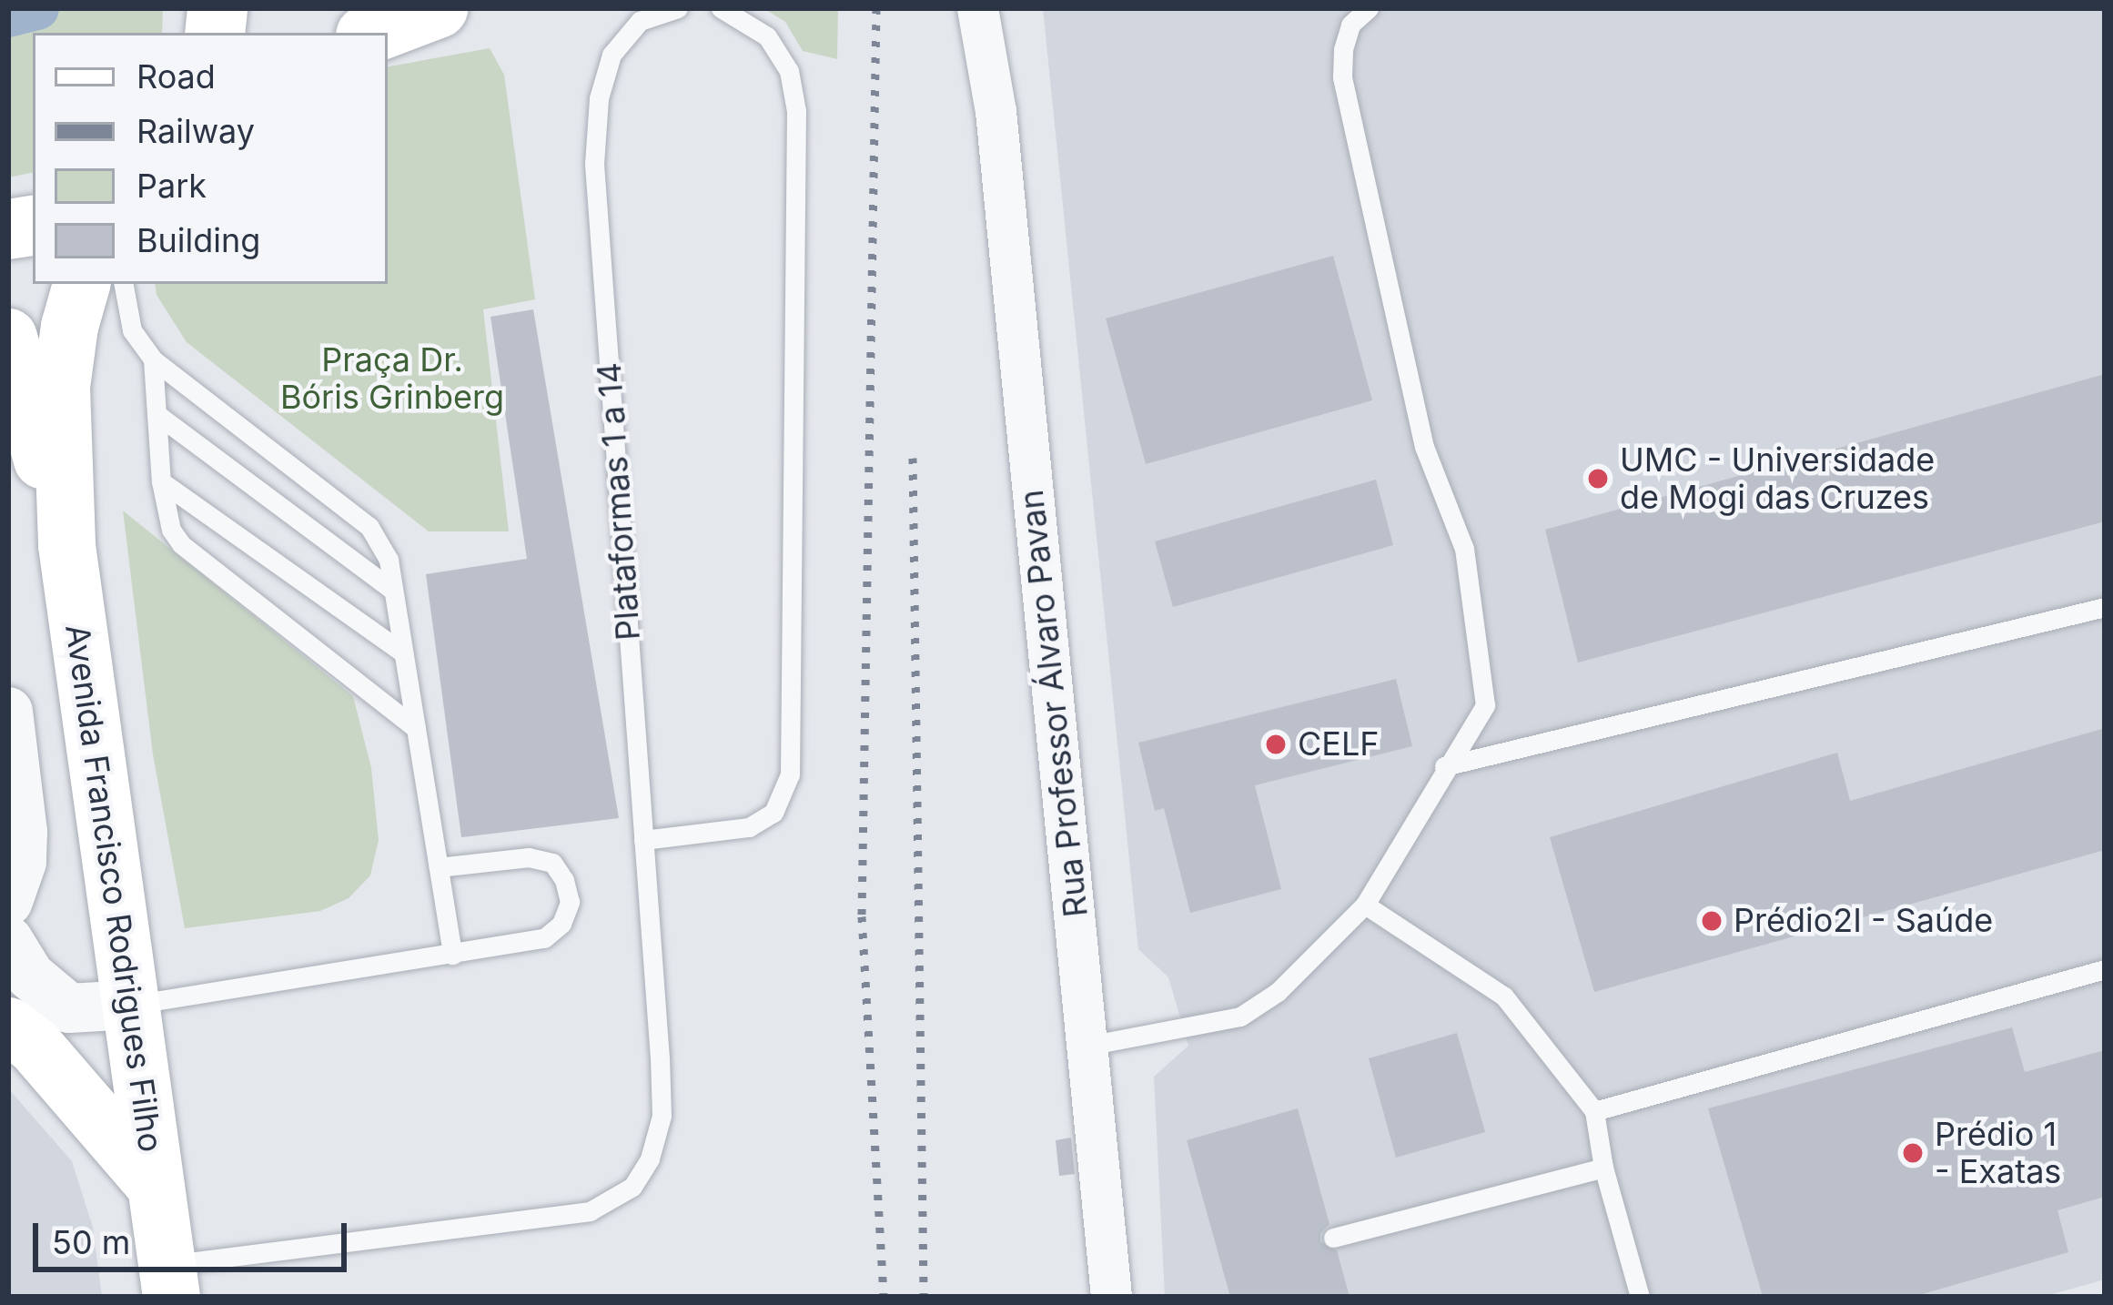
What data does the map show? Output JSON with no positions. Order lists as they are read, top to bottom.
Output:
{
  "streets": {
    "main road": ["Avenida Francisco Rodrigues Filho"],
    "street": ["Rua Professor Álvaro Pavan"],
    "lane": ["Plataformas 1 a 14"]
  },
  "crossings": [
    ["Plataformas 1 a 14", "Avenida Francisco Rodrigues Filho"]
  ],
  "parks": ["Praça Dr. Bóris Grinberg"],
  "places": [
    "UMC - Universidade de Mogi das Cruzes",
    "CELF",
    "Prédio2I - Saúde",
    "Prédio 1 - Exatas"
  ],
  "legend": [
    "Road",
    "Railway",
    "Park",
    "Building"
  ],
  "scale_bar": "50 m"
}
